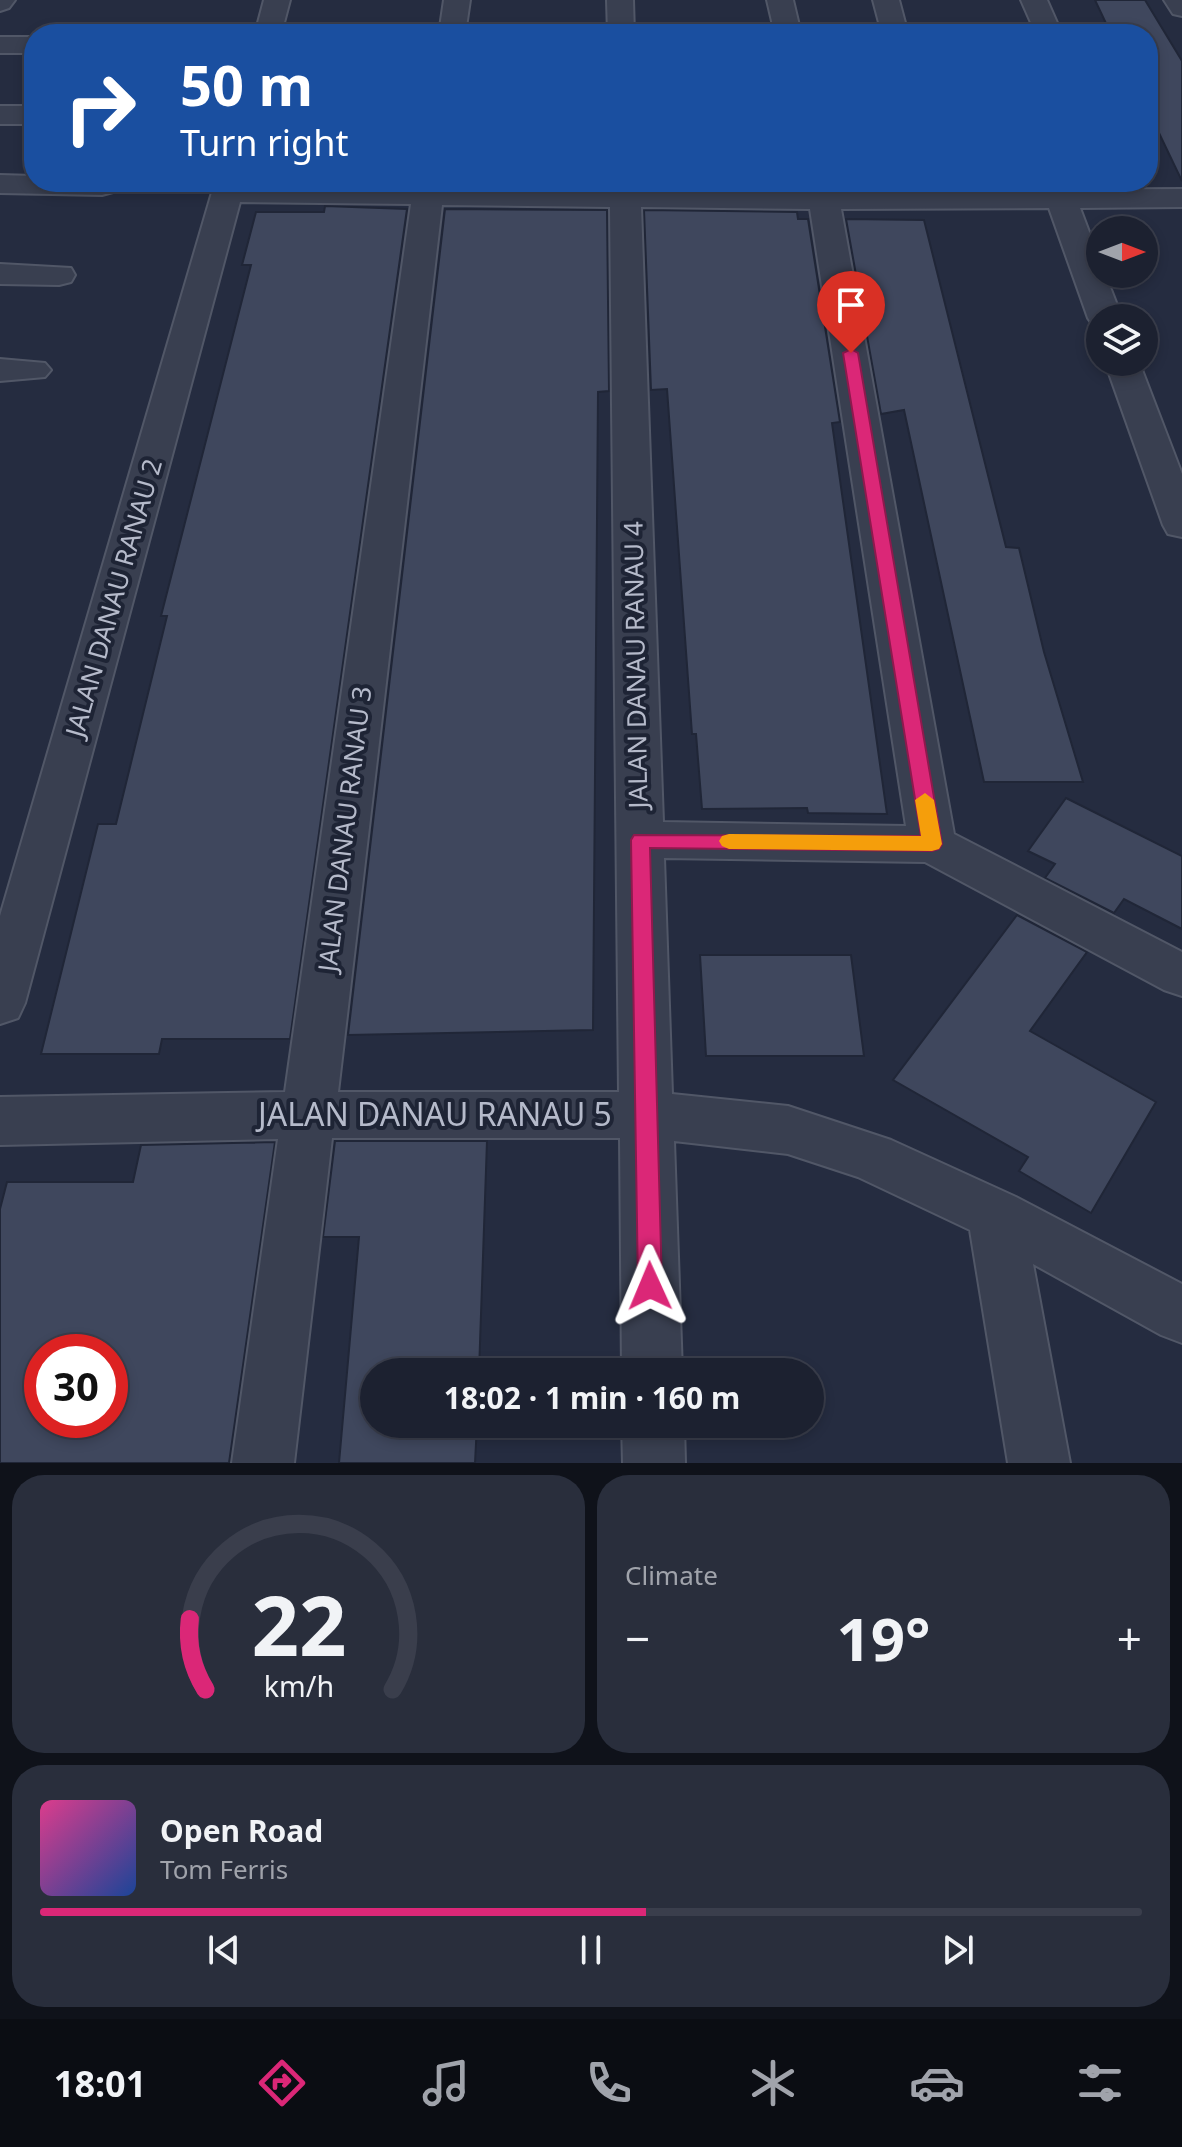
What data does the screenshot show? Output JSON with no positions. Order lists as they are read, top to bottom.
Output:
{
  "streets": {
    "street": [
      "JALAN DANAU RANAU 2",
      "JALAN DANAU RANAU 4",
      "JALAN DANAU RANAU 3",
      "JALAN DANAU RANAU 5"
    ]
  },
  "crossings": [
    ["JALAN DANAU RANAU 4", "JALAN DANAU RANAU 5"],
    ["JALAN DANAU RANAU 3", "JALAN DANAU RANAU 5"]
  ],
  "north": "right",
  "page": {
    "turn": ["50 m", "Turn right"],
    "limit": "30",
    "trip": "18:02 · 1 min · 160 m",
    "tile": "Climate",
    "heat": ["−", "19°", "+"],
    "song": ["Open Road", "Tom Ferris"],
    "tabs": "18:01",
    "gauge": ["22", "km/h"]
  }
}
